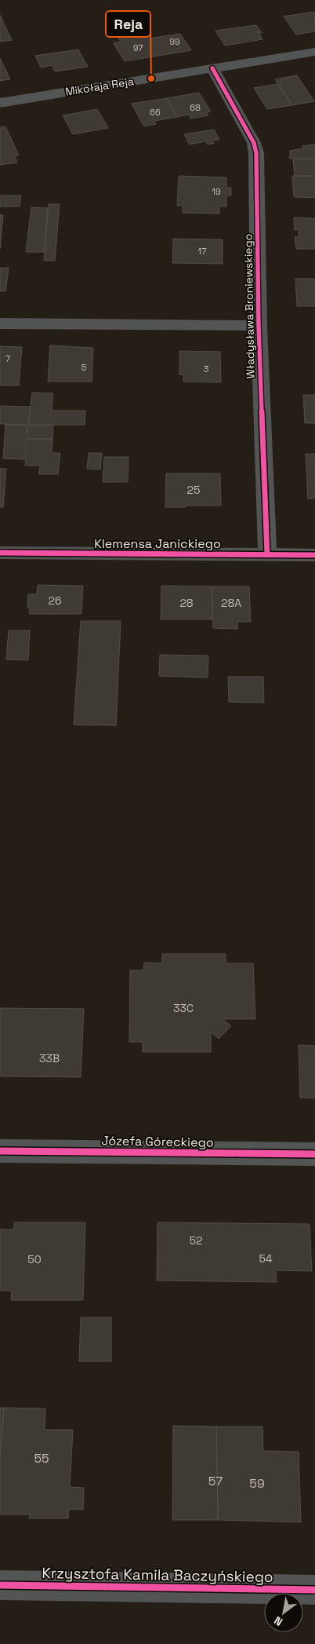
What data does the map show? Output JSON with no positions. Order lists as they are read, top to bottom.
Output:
{
  "streets": {
    "street": [
      "Mikołaja Reja",
      "Władysława Broniewskiego",
      "Klemensa Janickiego",
      "Józefa Góreckiego",
      "Krzysztofa Kamila Baczyńskiego"
    ]
  },
  "crossings": [
    ["Mikołaja Reja", "Władysława Broniewskiego"],
    ["Władysława Broniewskiego", "Klemensa Janickiego"]
  ],
  "places": ["Reja"],
  "house_numbers": [
    "99",
    "97",
    "68",
    "66",
    "19",
    "17",
    "7",
    "5",
    "3",
    "25",
    "26",
    "28",
    "28A",
    "33C",
    "33B",
    "52",
    "54",
    "50",
    "55",
    "57",
    "59"
  ],
  "north": "bottom left"
}
